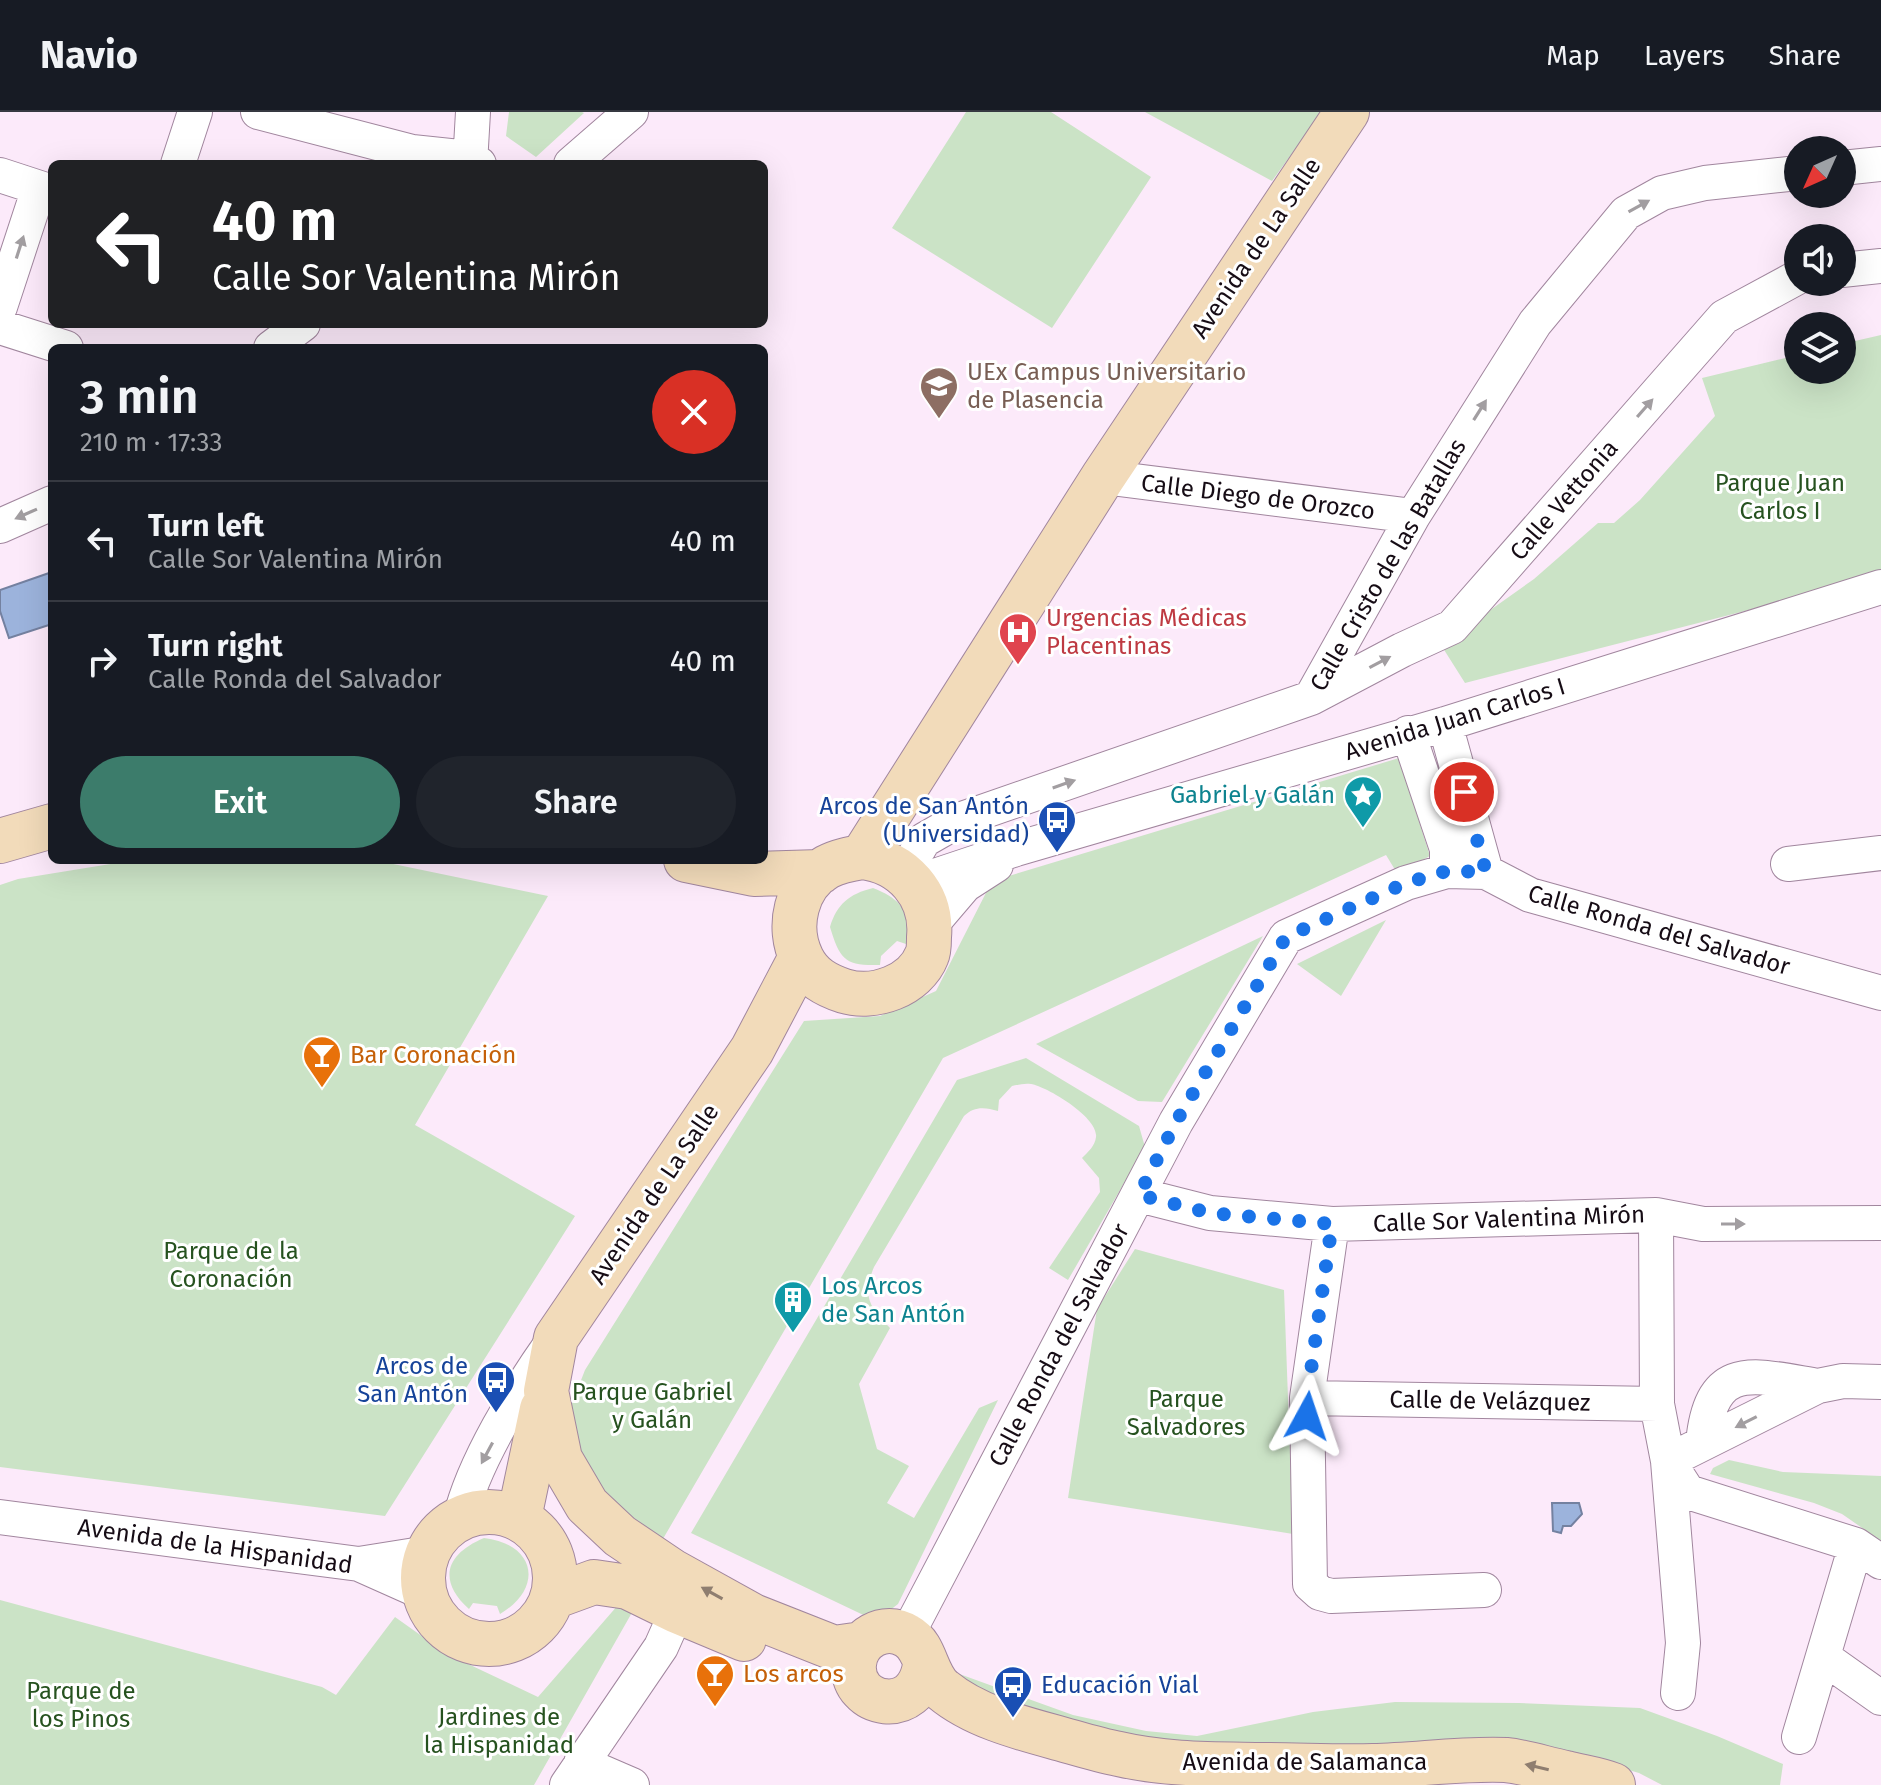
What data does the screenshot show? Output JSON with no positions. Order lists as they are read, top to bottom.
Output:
{
  "streets": {
    "main road": ["Avenida de La Salle", "Avenida de Salamanca"],
    "street": [
      "Calle Diego de Orozco",
      "Calle Vettonia",
      "Calle Cristo de las Batallas",
      "Avenida Juan Carlos I",
      "Calle Ronda del Salvador",
      "Calle Sor Valentina Mirón",
      "Calle de Velázquez",
      "Avenida de la Hispanidad"
    ]
  },
  "crossings": [
    ["Avenida de La Salle", "Calle Diego de Orozco"],
    ["Avenida de La Salle", "Calle Cristo de las Batallas"],
    ["Avenida de La Salle", "Avenida Juan Carlos I"],
    ["Calle Diego de Orozco", "Calle Cristo de las Batallas"],
    ["Calle Vettonia", "Calle Cristo de las Batallas"],
    ["Calle Cristo de las Batallas", "Avenida Juan Carlos I"],
    ["Calle Ronda del Salvador", "Calle Sor Valentina Mirón"],
    ["Calle Ronda del Salvador", "Avenida de Salamanca"],
    ["Avenida de la Hispanidad", "Avenida de Salamanca"]
  ],
  "one_way": ["Calle Vettonia", "Calle Cristo de las Batallas"],
  "parks": [
    "Parque Juan Carlos I",
    "Parque de la Coronación",
    "Parque Gabriel y Galán",
    "Parque Salvadores",
    "Parque de los Pinos",
    "Jardines de la Hispanidad"
  ],
  "places": {
    "school or university": ["UEx Campus Universitario de Plasencia"],
    "hospital": ["Urgencias Médicas Placentinas"],
    "place": ["Gabriel y Galán"],
    "bus stop": ["Arcos de San Antón (Universidad)", "Arcos de San Antón", "Educación Vial"],
    "bar": ["Bar Coronación", "Los arcos"],
    "building": ["Los Arcos de San Antón"]
  },
  "north": "bottom left",
  "page": {
    "header": "Navio",
    "nav": ["Map", "Layers", "Share"],
    "turn": ["40 m", "Calle Sor Valentina Mirón"],
    "heading": ["3 min", "210 m · 17:33"],
    "list": [
      {
        "name": "Turn left",
        "note": "Calle Sor Valentina Mirón",
        "value": "40 m"
      },
      {
        "name": "Turn right",
        "note": "Calle Ronda del Salvador",
        "value": "40 m"
      }
    ],
    "buttons": ["Exit", "Share"]
  }
}
